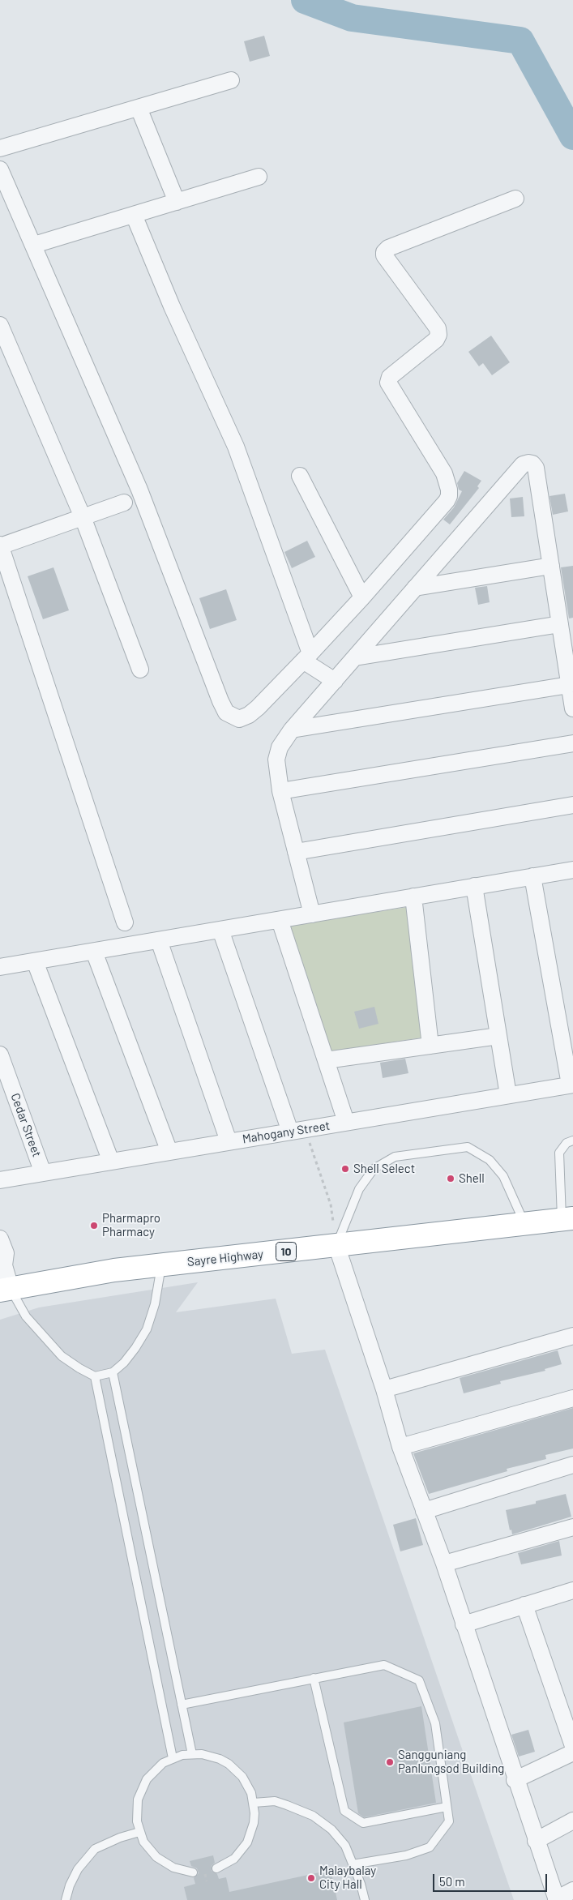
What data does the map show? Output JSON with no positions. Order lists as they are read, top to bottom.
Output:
{
  "streets": {
    "highway": ["10", "Sayre Highway"],
    "street": ["Cedar Street", "Mahogany Street"]
  },
  "crossings": [
    ["Cedar Street", "Mahogany Street"]
  ],
  "places": [
    "Shell Select",
    "Shell",
    "Pharmapro Pharmacy",
    "Sangguniang Panlungsod Building",
    "Malaybalay City Hall"
  ],
  "scale_bar": "50 m"
}
